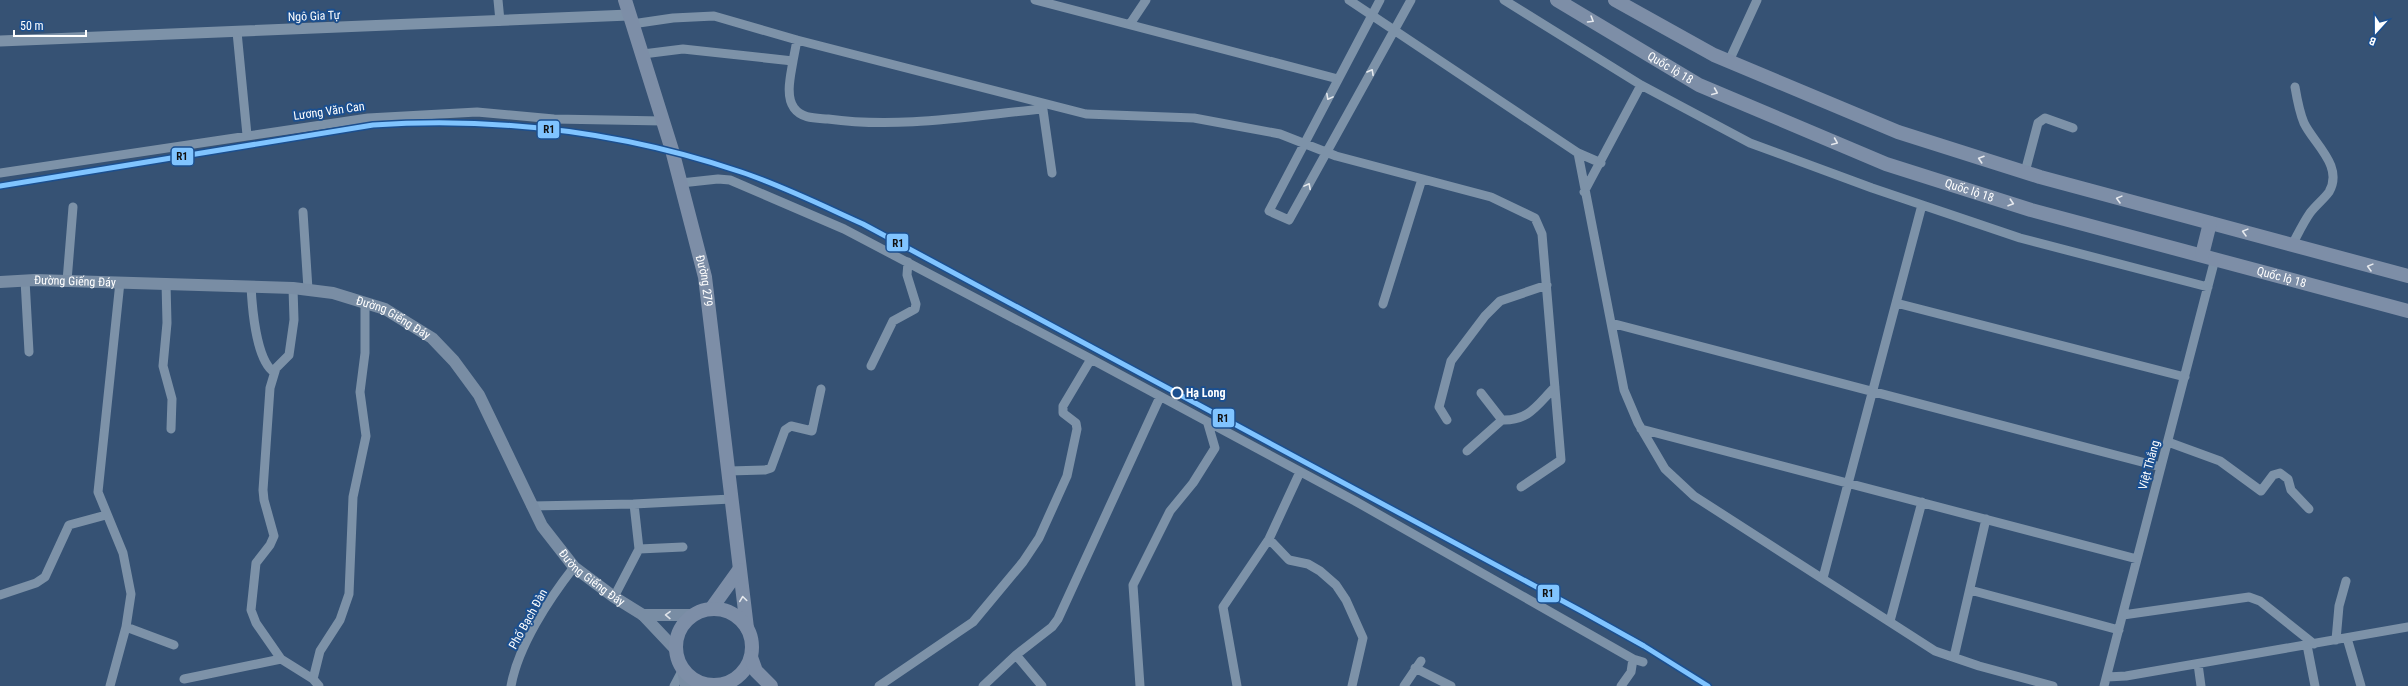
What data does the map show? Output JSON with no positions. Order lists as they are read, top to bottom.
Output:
{
  "streets": {
    "main road": ["Quốc lộ 18", "Đường Giếng Đáy", "Đường 279"],
    "street": [
      "Ngô Gia Tự",
      "Lương Văn Can",
      "Việt Thắng",
      "Phố Bạch Đàn"
    ]
  },
  "crossings": [
    ["Ngô Gia Tự", "Đường 279"],
    ["Quốc lộ 18", "Việt Thắng"],
    ["Lương Văn Can", "Đường 279"],
    ["Đường Giếng Đáy", "Đường 279"],
    ["Đường Giếng Đáy", "Phố Bạch Đàn"]
  ],
  "places": ["Hạ Long"],
  "lines": ["transit line R1"],
  "scale_bar": "50 m",
  "north": "bottom"
}
